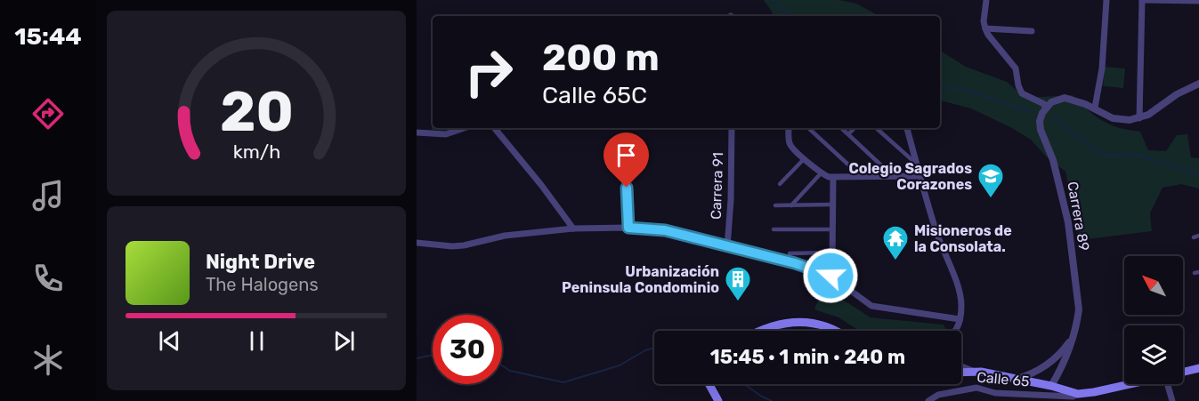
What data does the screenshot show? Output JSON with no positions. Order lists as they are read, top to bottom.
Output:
{
  "streets": {
    "main road": ["Calle 65"],
    "street": ["Carrera 91", "Carrera 89"]
  },
  "crossings": [
    ["Carrera 89", "Calle 65"]
  ],
  "places": {
    "school or university": ["Colegio Sagrados Corazones"],
    "temple": ["Misioneros de la Consolata."],
    "building": ["Urbanización Peninsula Condominio"]
  },
  "north": "top left",
  "page": {
    "tabs": "15:44",
    "turn": ["200 m", "Calle 65C"],
    "song": ["Night Drive", "The Halogens"],
    "limit": "30",
    "trip": "15:45 · 1 min · 240 m",
    "gauge": ["20", "km/h"]
  }
}
